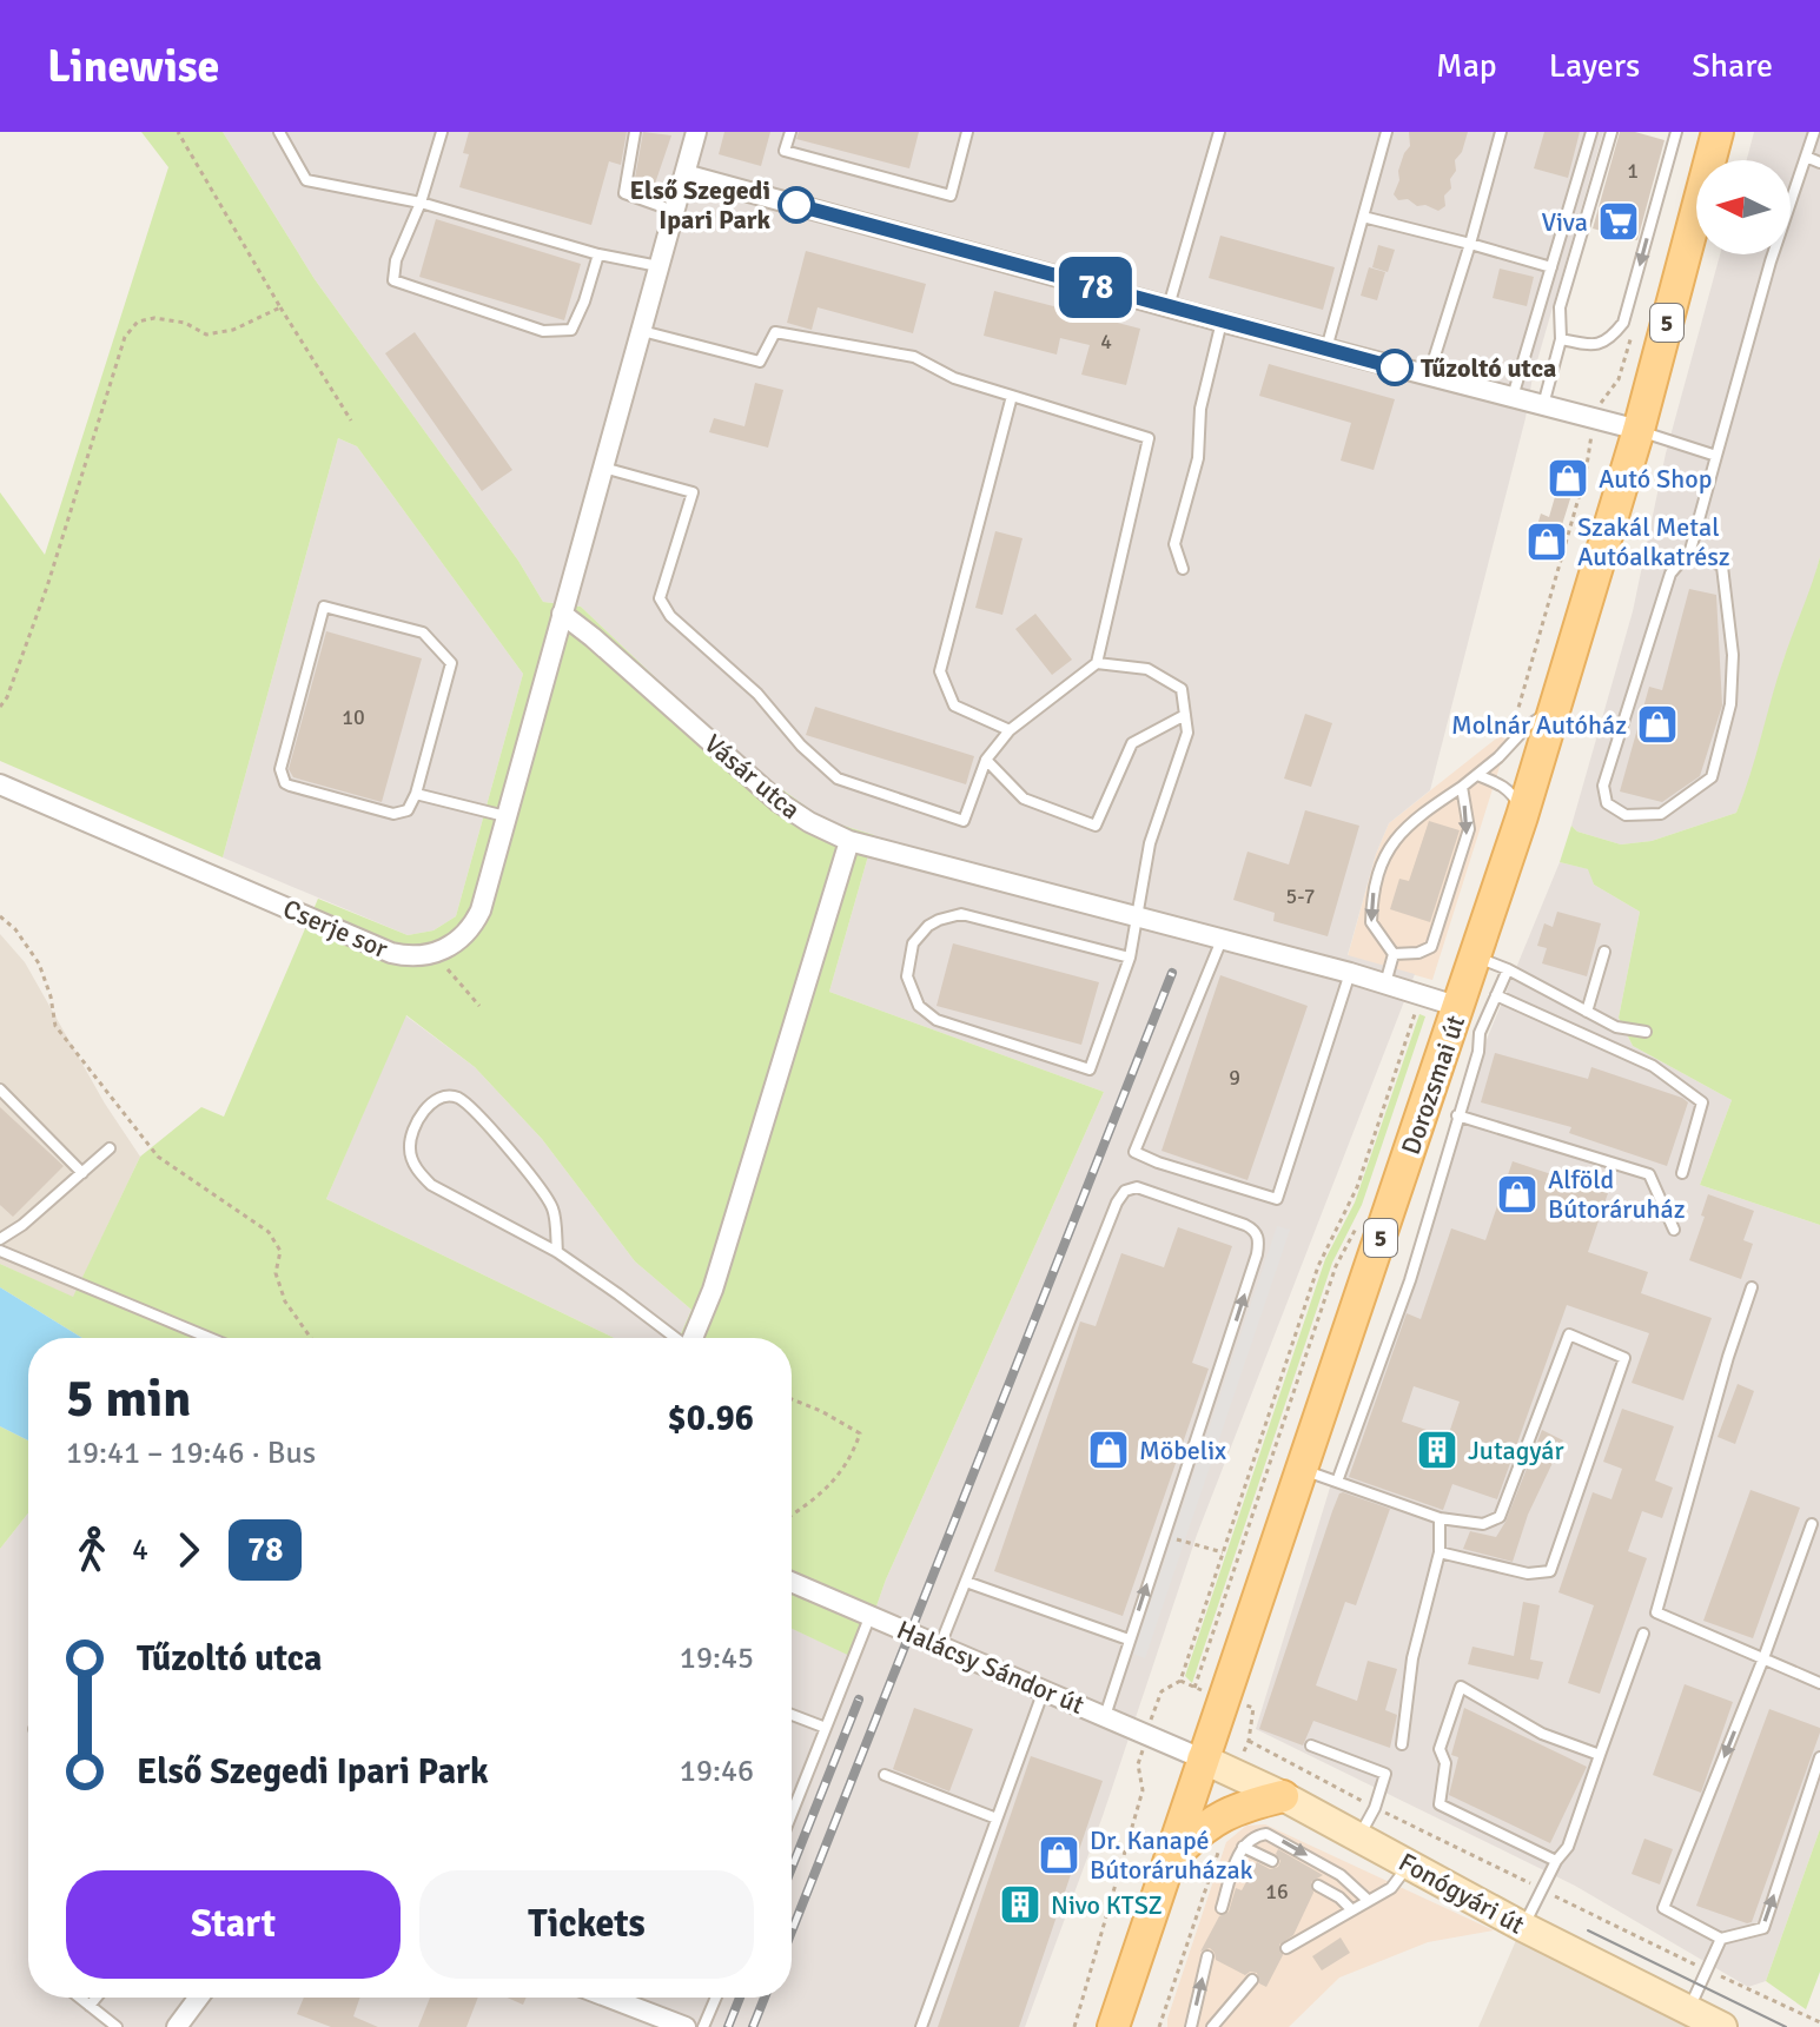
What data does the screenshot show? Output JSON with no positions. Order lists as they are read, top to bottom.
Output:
{
  "streets": {
    "main road": ["5", "Dorozsmai út"],
    "street": [
      "Vásár utca",
      "Cserje sor",
      "Halácsy Sándor út",
      "Fonógyári út"
    ]
  },
  "crossings": [
    ["Vásár utca", "Dorozsmai út"],
    ["Dorozsmai út", "Halácsy Sándor út"],
    ["Dorozsmai út", "Fonógyári út"],
    ["Halácsy Sándor út", "Fonógyári út"]
  ],
  "places": {
    "other": ["Első Szegedi Ipari Park", "Tűzoltó utca"],
    "supermarket": ["Viva"],
    "shop": [
      "Autó Shop",
      "Szakál Metal Autóalkatrész",
      "Molnár Autóház",
      "Alföld Bútoráruház",
      "Möbelix",
      "Dr. Kanapé Bútoráruházak"
    ],
    "building": ["Jutagyár", "Nivo KTSZ"]
  },
  "lines": ["bus line 78"],
  "house_numbers": [
    "1",
    "4",
    "10",
    "5-7",
    "9",
    "16"
  ],
  "north": "left",
  "page": {
    "header": "Linewise",
    "nav": ["Map", "Layers", "Share"],
    "on_map": "78",
    "heading": ["5 min", "19:41 – 19:46 · Bus", "$0.96"],
    "legs": ["4", "78"],
    "list": [
      {
        "name": "Tűzoltó utca",
        "value": "19:45"
      },
      {
        "name": "Első Szegedi Ipari Park",
        "value": "19:46"
      }
    ],
    "buttons": ["Start", "Tickets"]
  }
}
